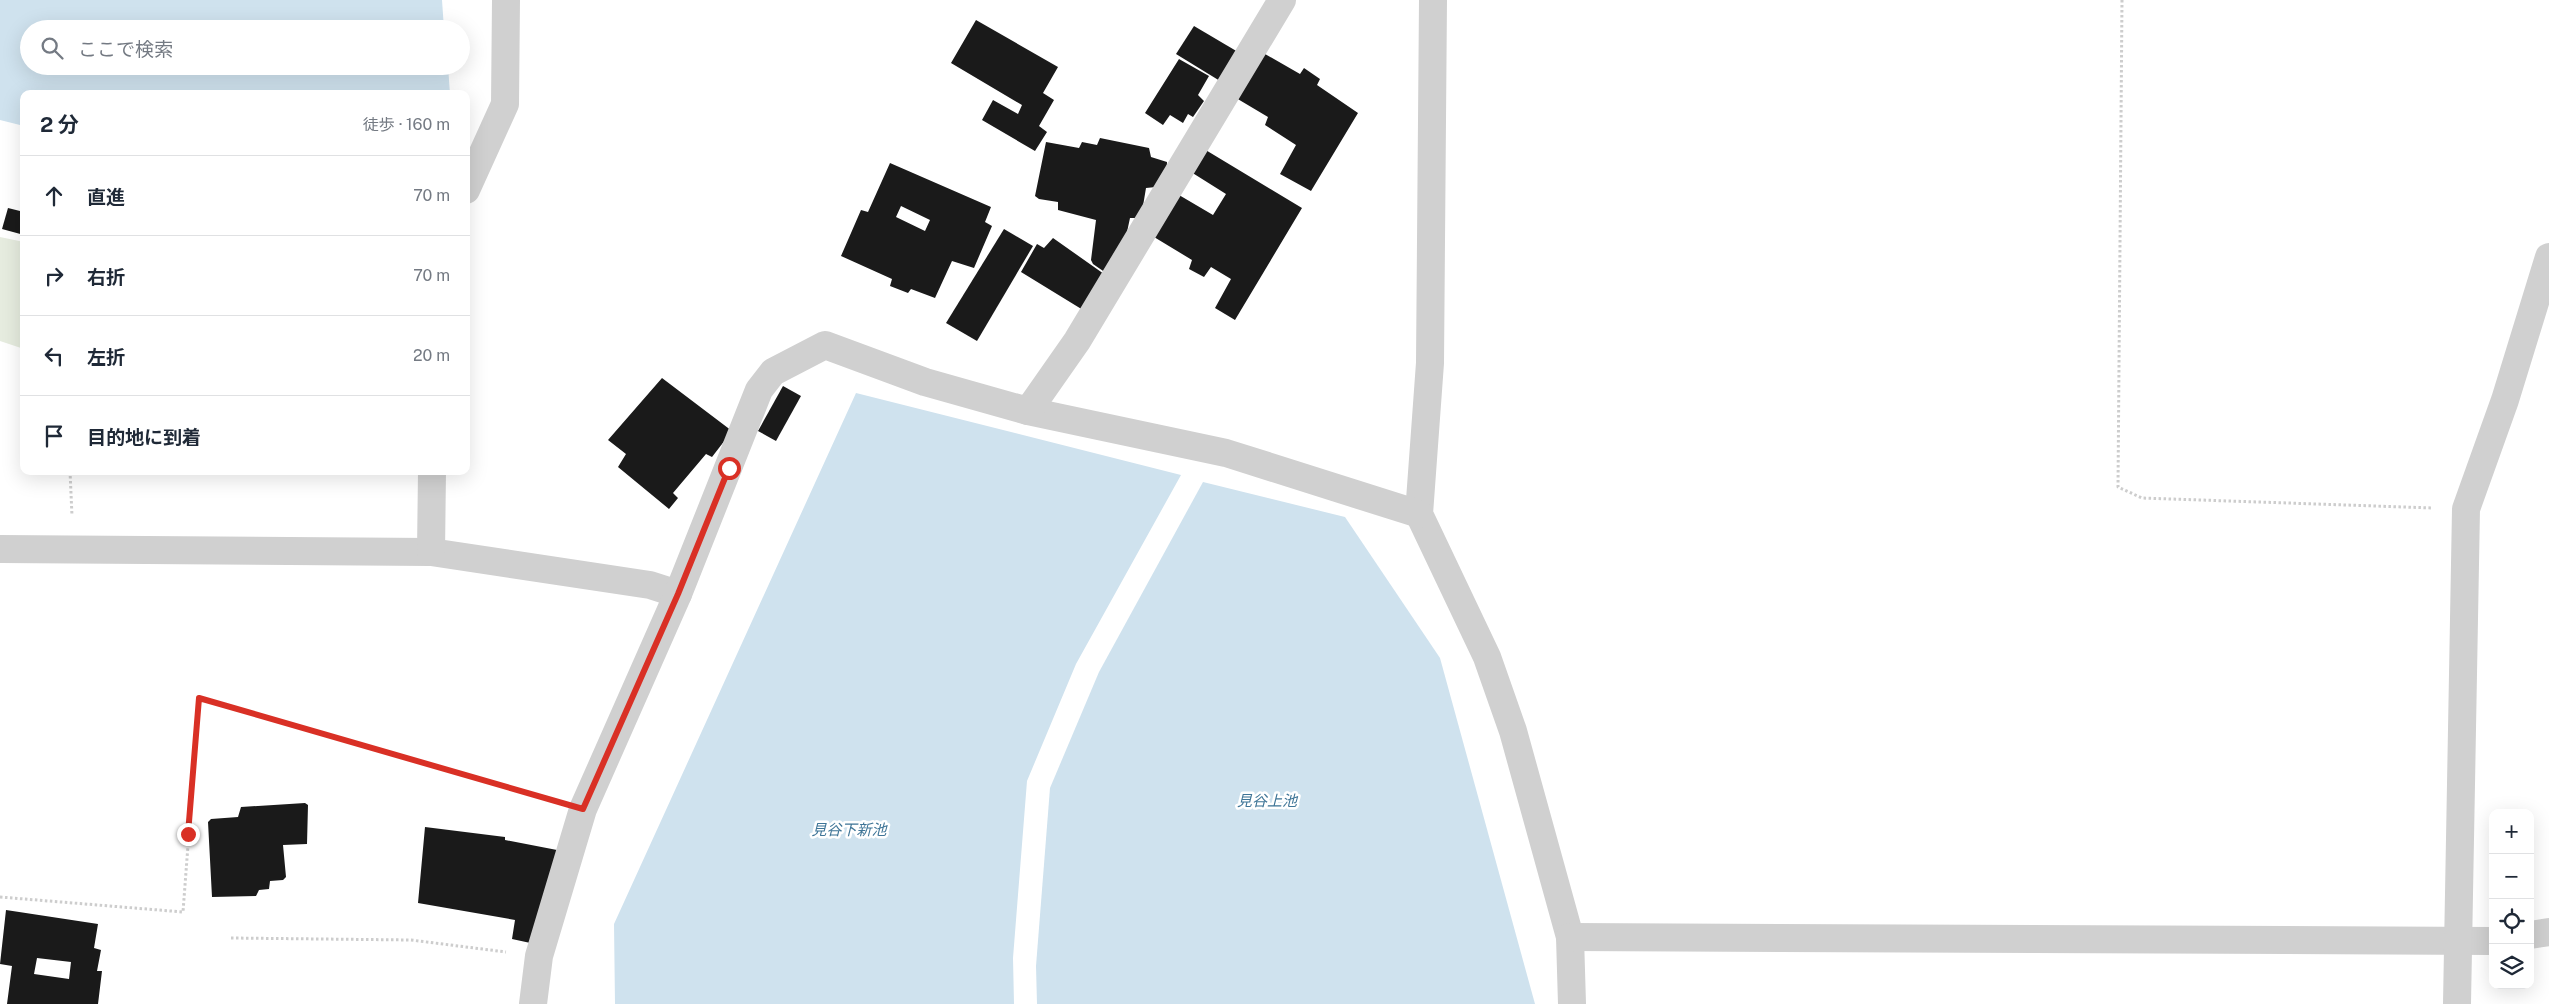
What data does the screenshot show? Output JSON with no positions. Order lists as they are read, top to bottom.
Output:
{
  "water": ["見谷上池", "見谷下新池"],
  "page": {
    "search": "ここで検索",
    "heading": ["2 分", "徒歩 · 160 m"],
    "list": [
      ["直進", "70 m"],
      ["右折", "70 m"],
      ["左折", "20 m"],
      "目的地に到着"
    ],
    "map_buttons": ["+", "−"]
  }
}
